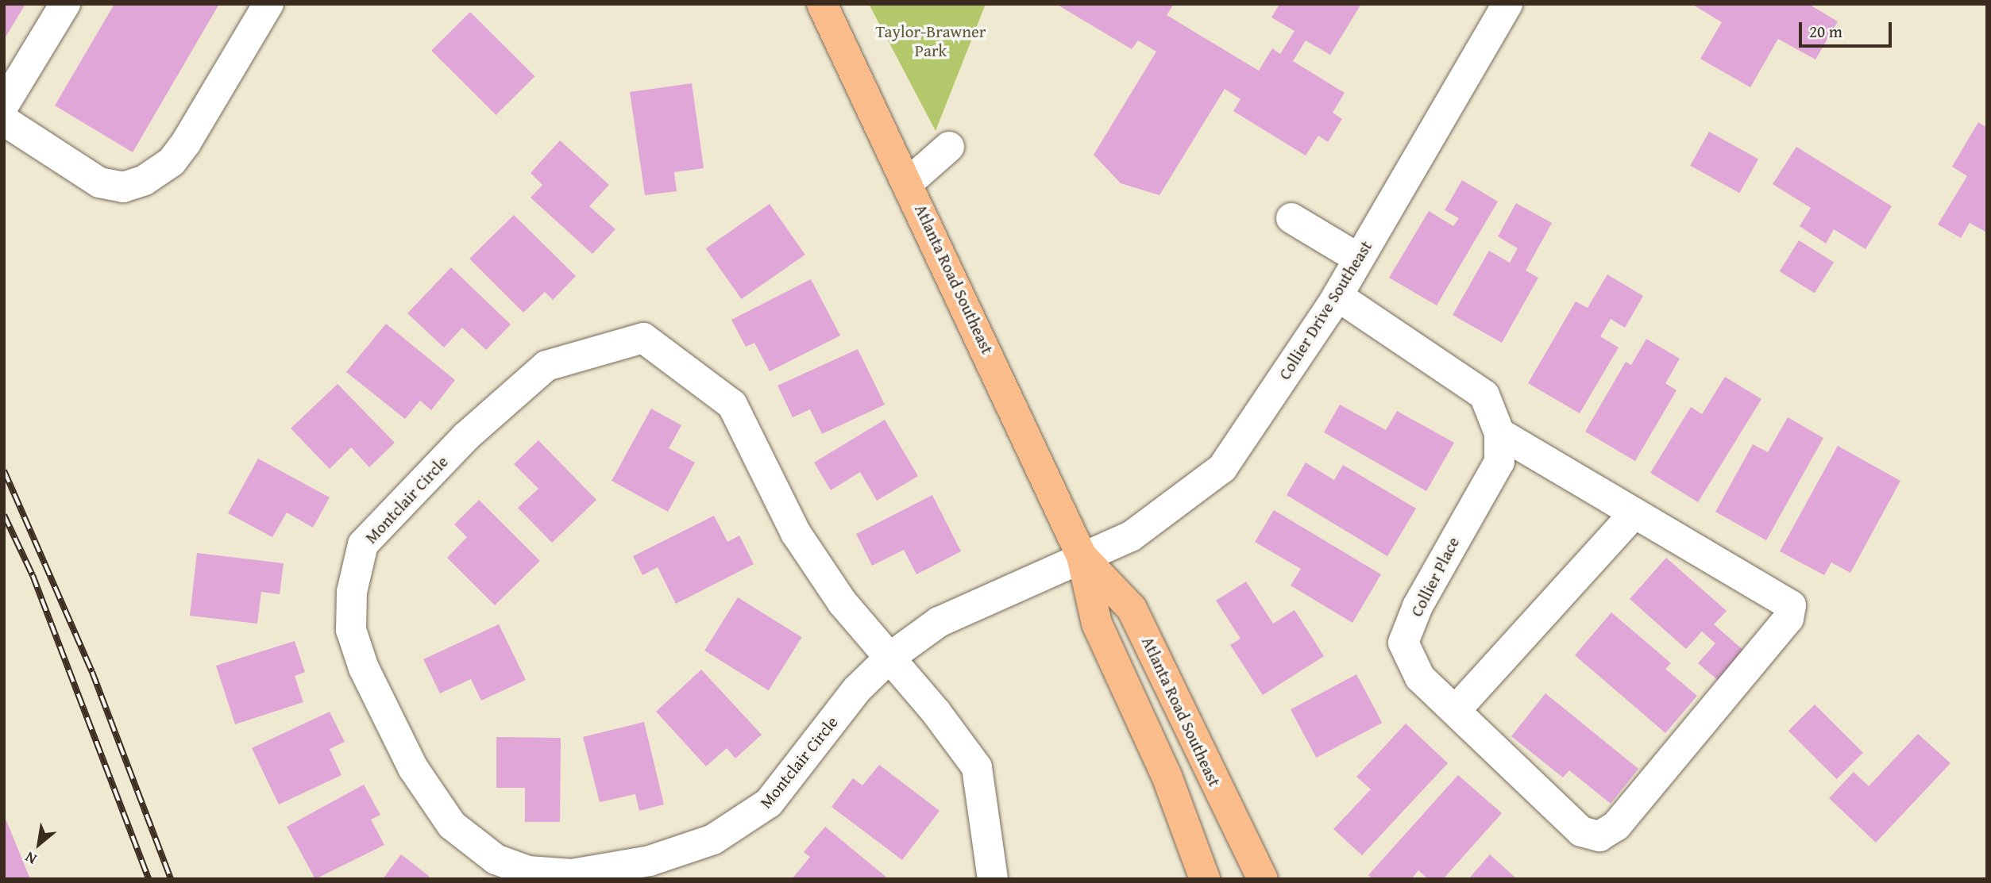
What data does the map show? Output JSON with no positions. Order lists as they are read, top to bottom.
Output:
{
  "streets": {
    "main road": ["Atlanta Road Southeast"],
    "street": ["Collier Drive Southeast", "Montclair Circle", "Collier Place"]
  },
  "crossings": [
    ["Atlanta Road Southeast", "Collier Drive Southeast"],
    ["Atlanta Road Southeast", "Montclair Circle"],
    ["Collier Drive Southeast", "Montclair Circle"],
    ["Collier Drive Southeast", "Collier Place"]
  ],
  "parks": ["Taylor-Brawner Park"],
  "scale_bar": "20 m",
  "north": "bottom left"
}
